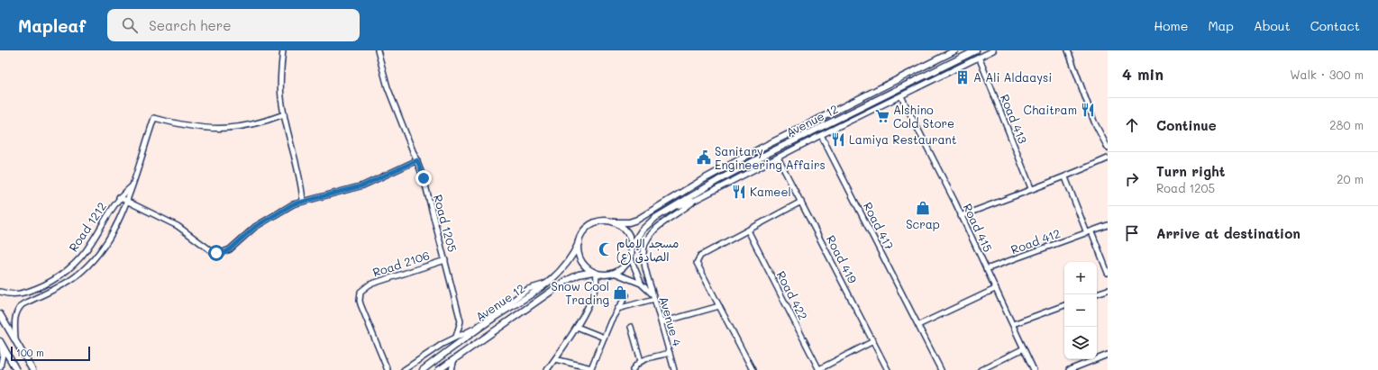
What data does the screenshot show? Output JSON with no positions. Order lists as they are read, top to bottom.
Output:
{
  "streets": {
    "street": [
      "Road 413",
      "Avenue 12",
      "Road 1205",
      "Road 417",
      "Road 1212",
      "Road 415",
      "Road 412",
      "Road 419",
      "Road 2106",
      "Road 422",
      "Avenue 4"
    ]
  },
  "crossings": [
    ["Avenue 12", "Avenue 4"],
    ["Road 1205", "Road 2106"],
    ["Road 415", "Road 412"]
  ],
  "places": {
    "building": ["A Ali Aldaaysi"],
    "restaurant": ["Chaitram", "Lamiya Restaurant", "Kameel"],
    "supermarket": ["Alshino Cold Store"],
    "public building": ["Sanitary Engineering Affairs"],
    "shop": ["Scrap", "Snow Cool Trading"],
    "mosque": ["مسجد الإمام الصادق (ع)"]
  },
  "scale_bar": "100 m",
  "page": {
    "header": "Mapleaf",
    "search": "Search here",
    "nav": [
      "Home",
      "Map",
      "About",
      "Contact"
    ],
    "heading": ["4 min", "Walk · 300 m"],
    "list": [
      ["Continue", "280 m"],
      ["Turn right", "Road 1205", "20 m"],
      "Arrive at destination"
    ],
    "map_buttons": ["+", "−"],
    "scale": "100 m"
  }
}
